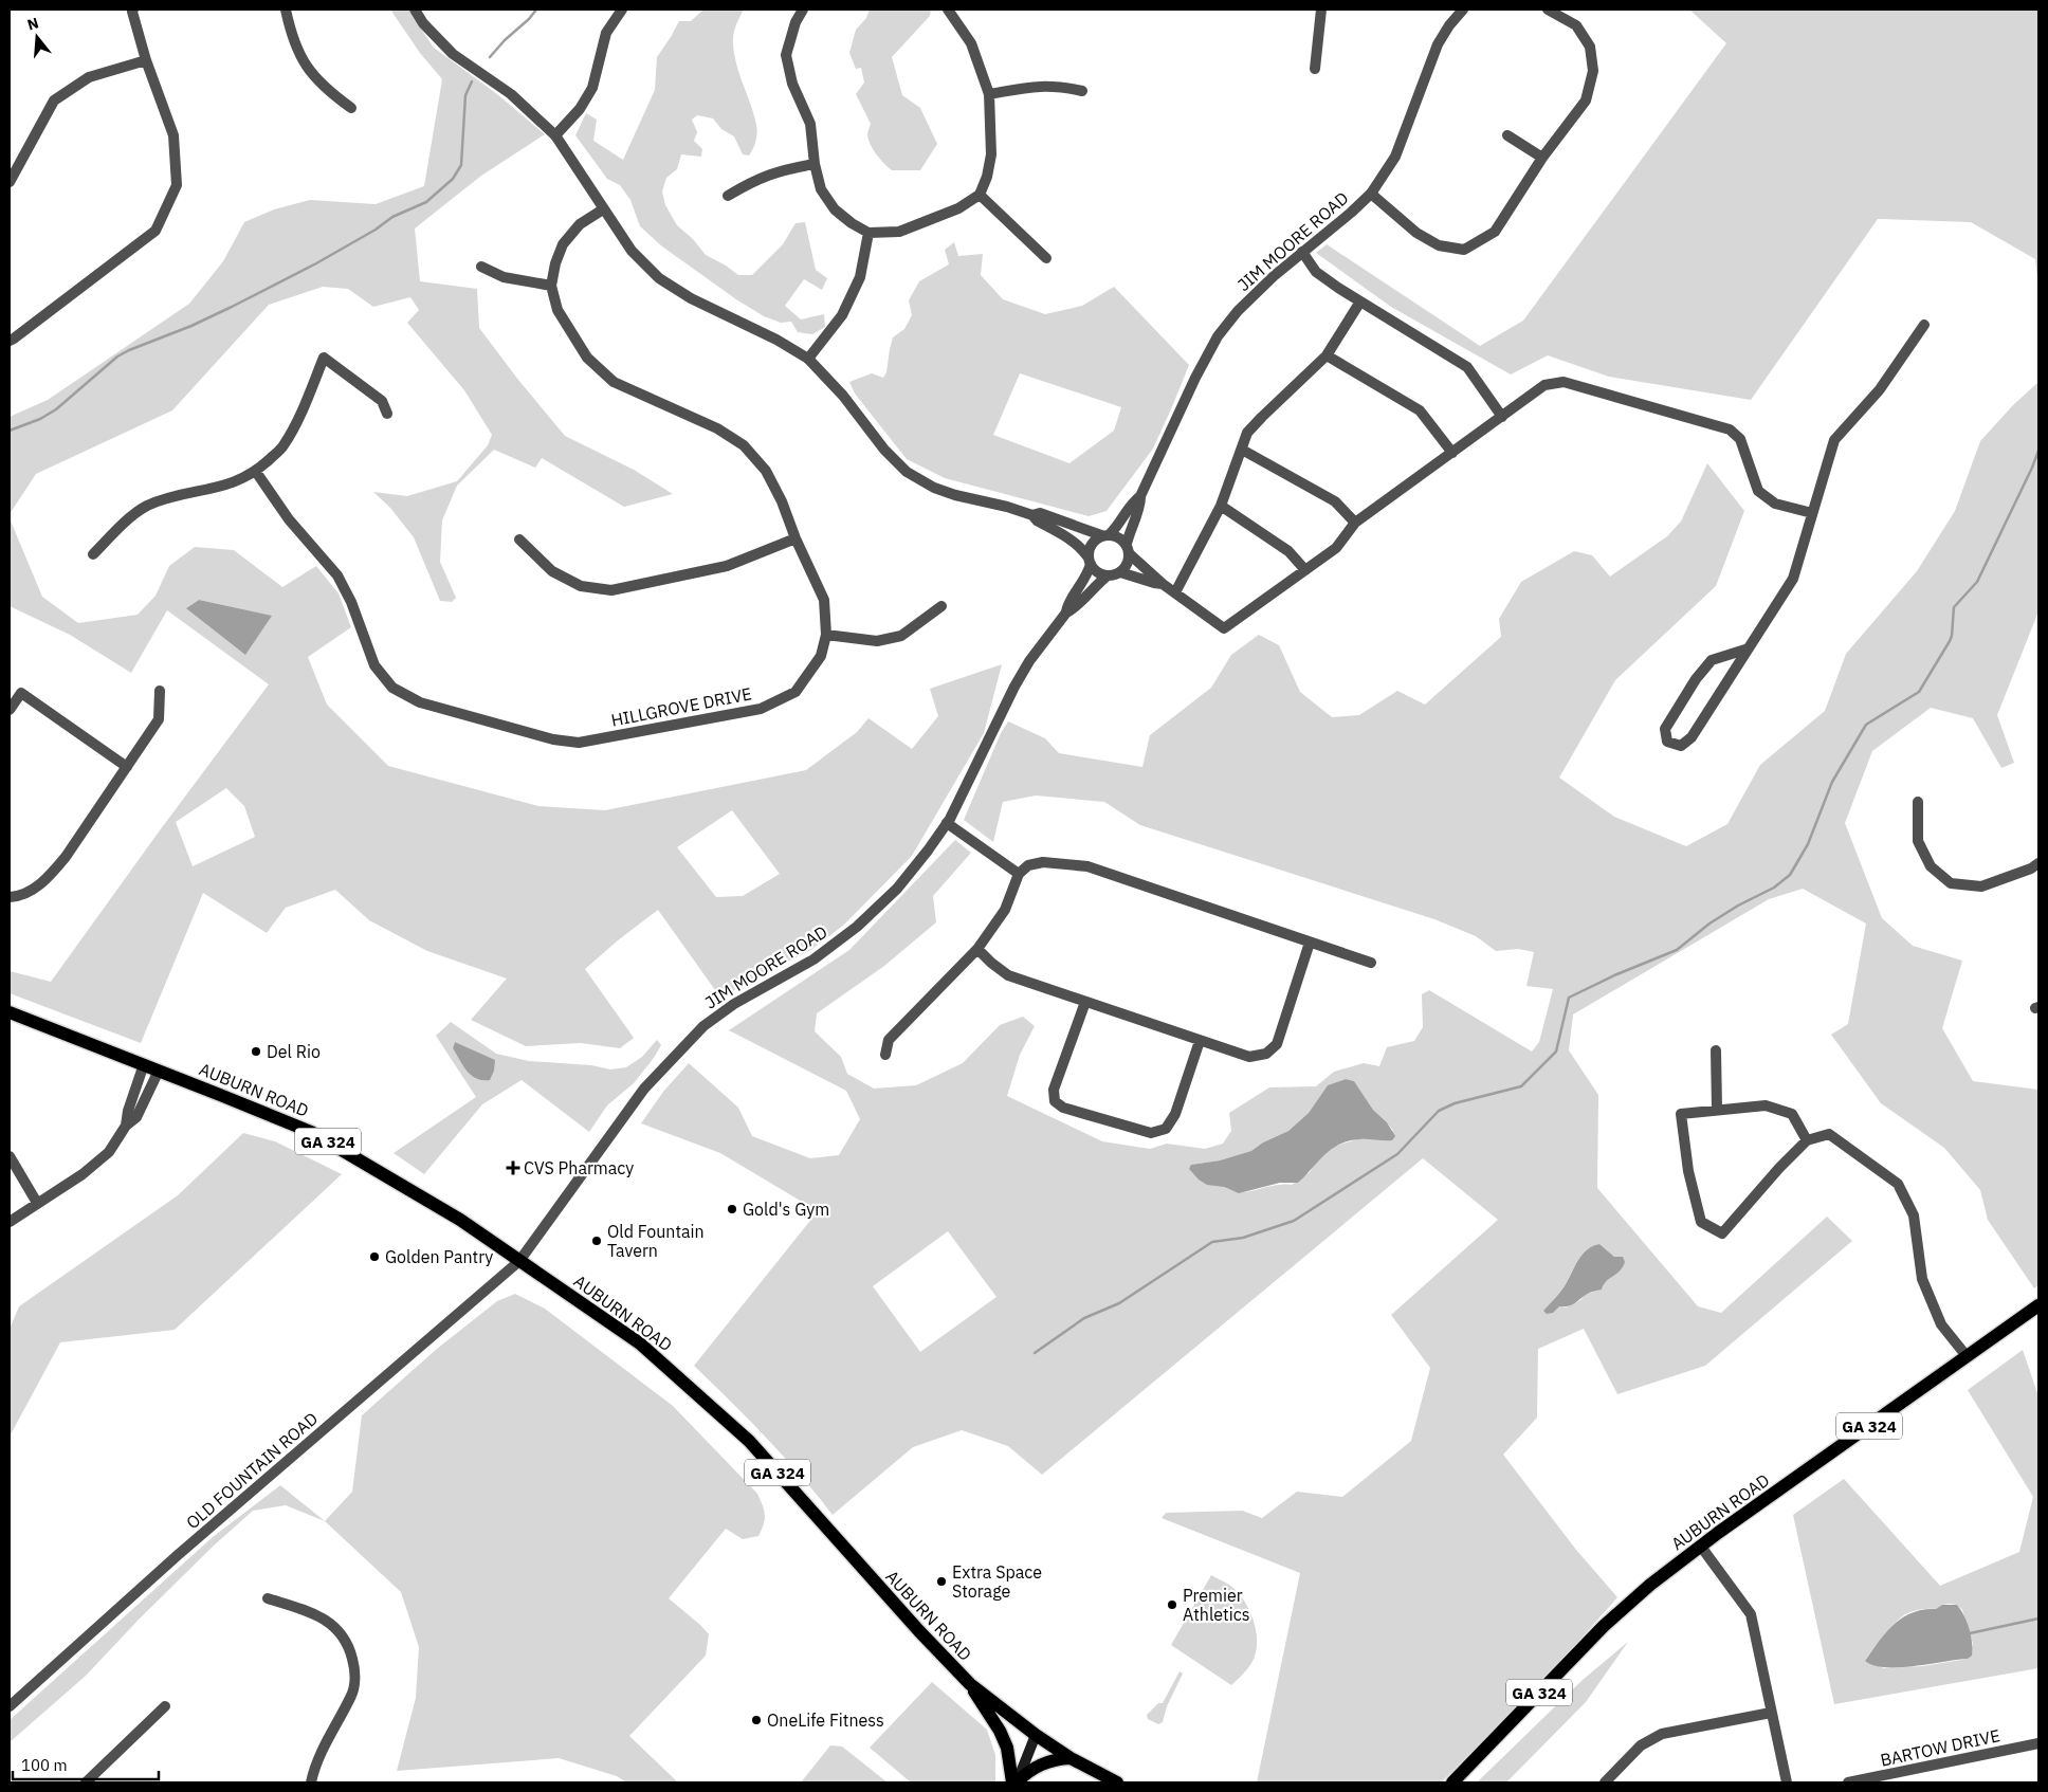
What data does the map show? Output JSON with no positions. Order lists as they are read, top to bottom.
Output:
{
  "streets": {
    "main road": ["AUBURN ROAD", "GA 324"],
    "street": [
      "JIM MOORE ROAD",
      "HILLGROVE DRIVE",
      "OLD FOUNTAIN ROAD",
      "BARTOW DRIVE"
    ]
  },
  "crossings": [
    ["JIM MOORE ROAD", "AUBURN ROAD"],
    ["JIM MOORE ROAD", "OLD FOUNTAIN ROAD"],
    ["AUBURN ROAD", "OLD FOUNTAIN ROAD"]
  ],
  "places": {
    "other": [
      "Del Rio",
      "Gold's Gym",
      "Old Fountain Tavern",
      "Golden Pantry",
      "Extra Space Storage",
      "Premier Athletics",
      "OneLife Fitness"
    ],
    "health": ["CVS Pharmacy"]
  },
  "scale_bar": "100 m",
  "north": "top"
}
